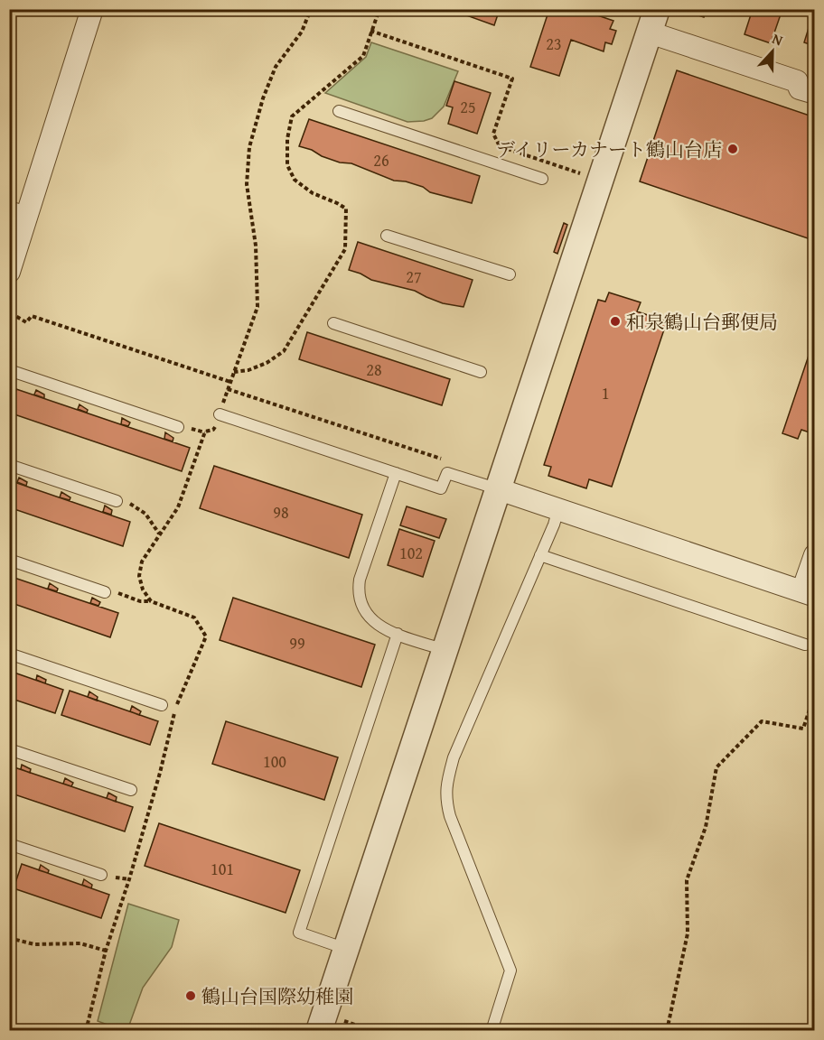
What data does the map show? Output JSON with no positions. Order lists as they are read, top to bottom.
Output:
{
  "places": ["デイリーカナート鶴山台店", "和泉鶴山台郵便局", "鶴山台国際幼稚園"],
  "house_numbers": [
    "23",
    "25",
    "26",
    "27",
    "28",
    "1",
    "98",
    "102",
    "99",
    "100",
    "101"
  ],
  "north": "top"
}
